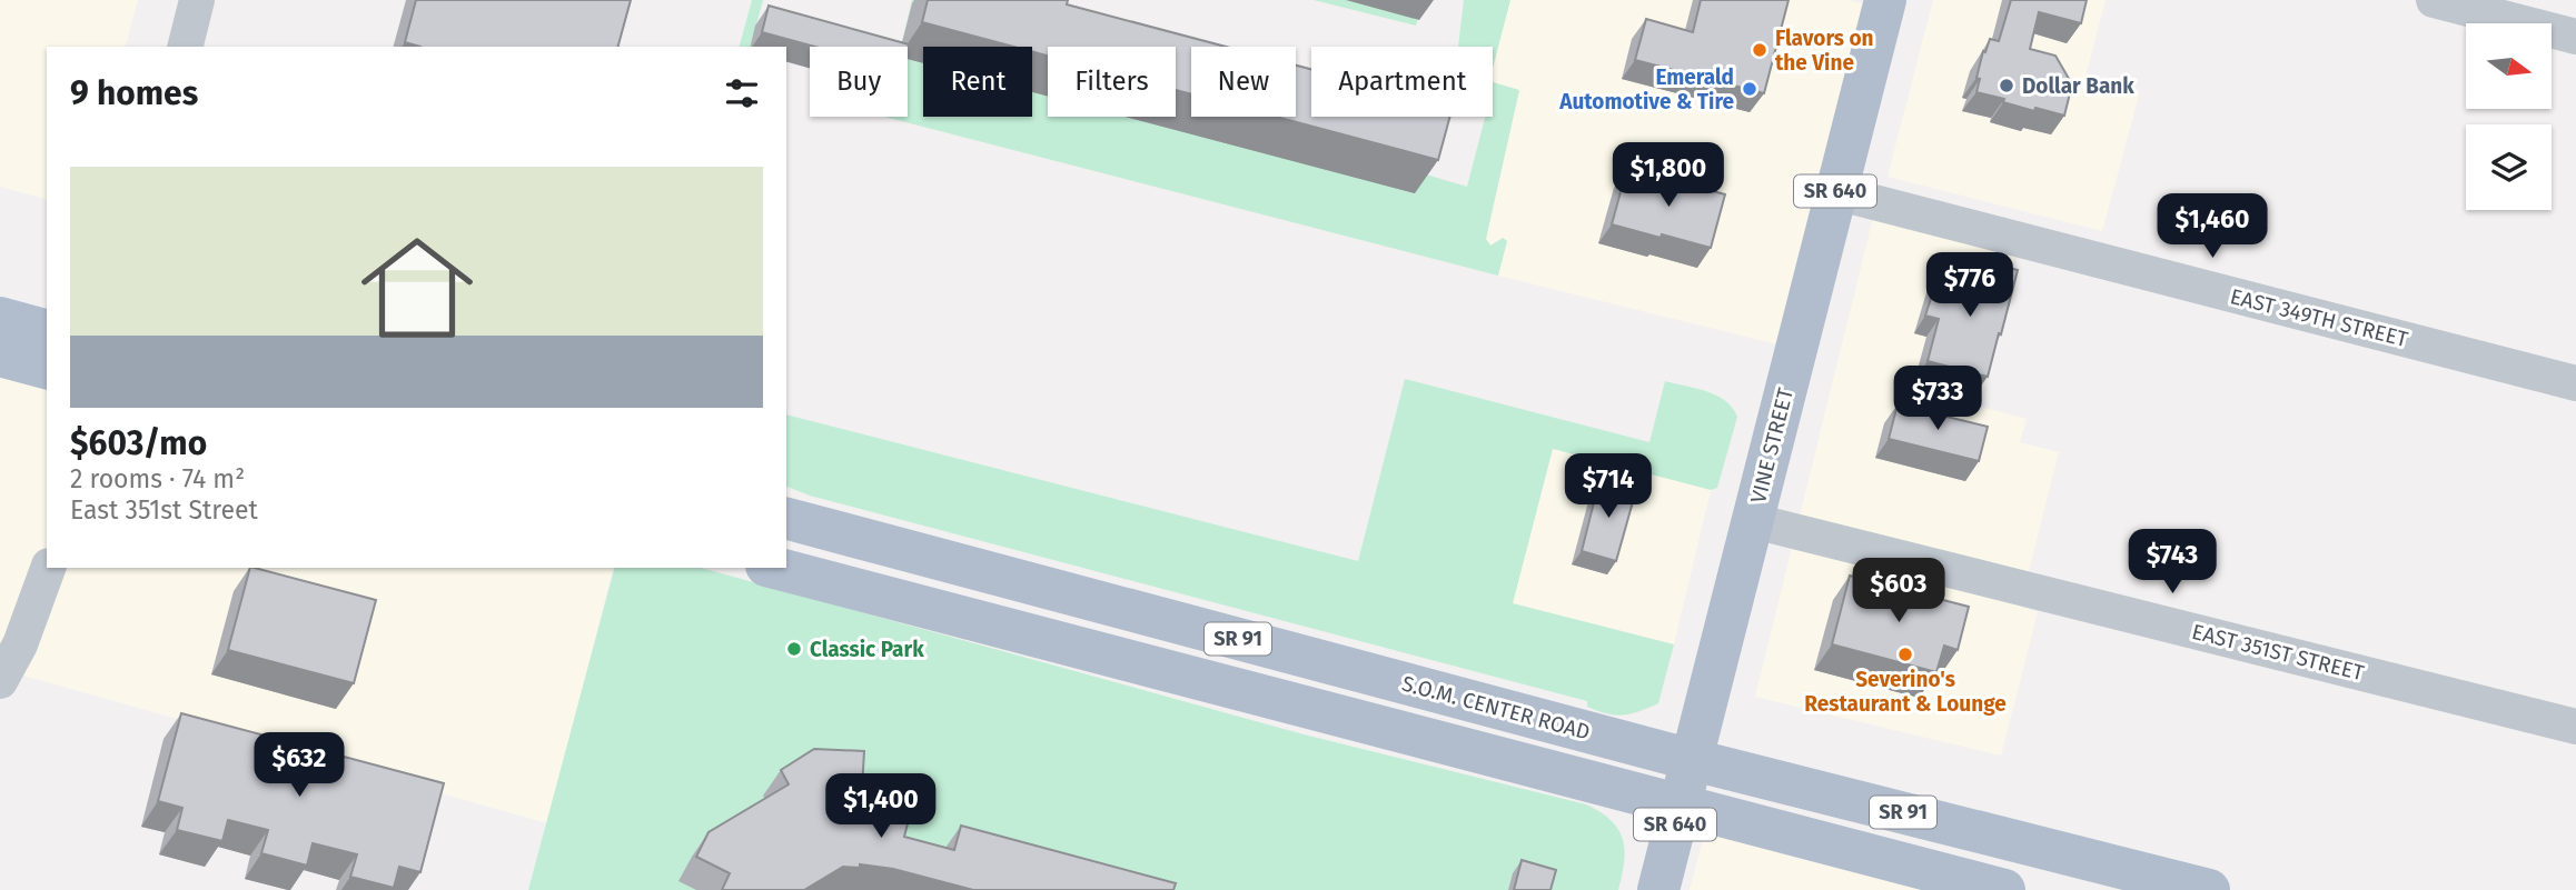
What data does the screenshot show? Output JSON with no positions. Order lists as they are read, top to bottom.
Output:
{
  "streets": {
    "main road": [
      "SR 640",
      "VINE STREET",
      "SR 91",
      "S.O.M. CENTER ROAD"
    ],
    "street": ["EAST 349TH STREET", "EAST 351ST STREET"]
  },
  "crossings": [
    ["EAST 349TH STREET", "VINE STREET"],
    ["VINE STREET", "SR 91"],
    ["VINE STREET", "EAST 351ST STREET"],
    ["VINE STREET", "S.O.M. CENTER ROAD"]
  ],
  "places": [
    "Flavors on the Vine",
    "Dollar Bank",
    "Emerald Automotive & Tire",
    "Classic Park",
    "Severino's Restaurant & Lounge"
  ],
  "north": "right",
  "page": {
    "chip": [
      "Buy",
      "Rent",
      "Filters",
      "New",
      "Apartment"
    ],
    "heading": "9 homes",
    "list": [
      {
        "name": "$603/mo",
        "note": "2 rooms · 74 m² · East 351st Street"
      }
    ],
    "price": [
      "$1,800",
      "$1,460",
      "$776",
      "$733",
      "$714",
      "$743",
      "$603",
      "$632",
      "$1,400"
    ]
  }
}
